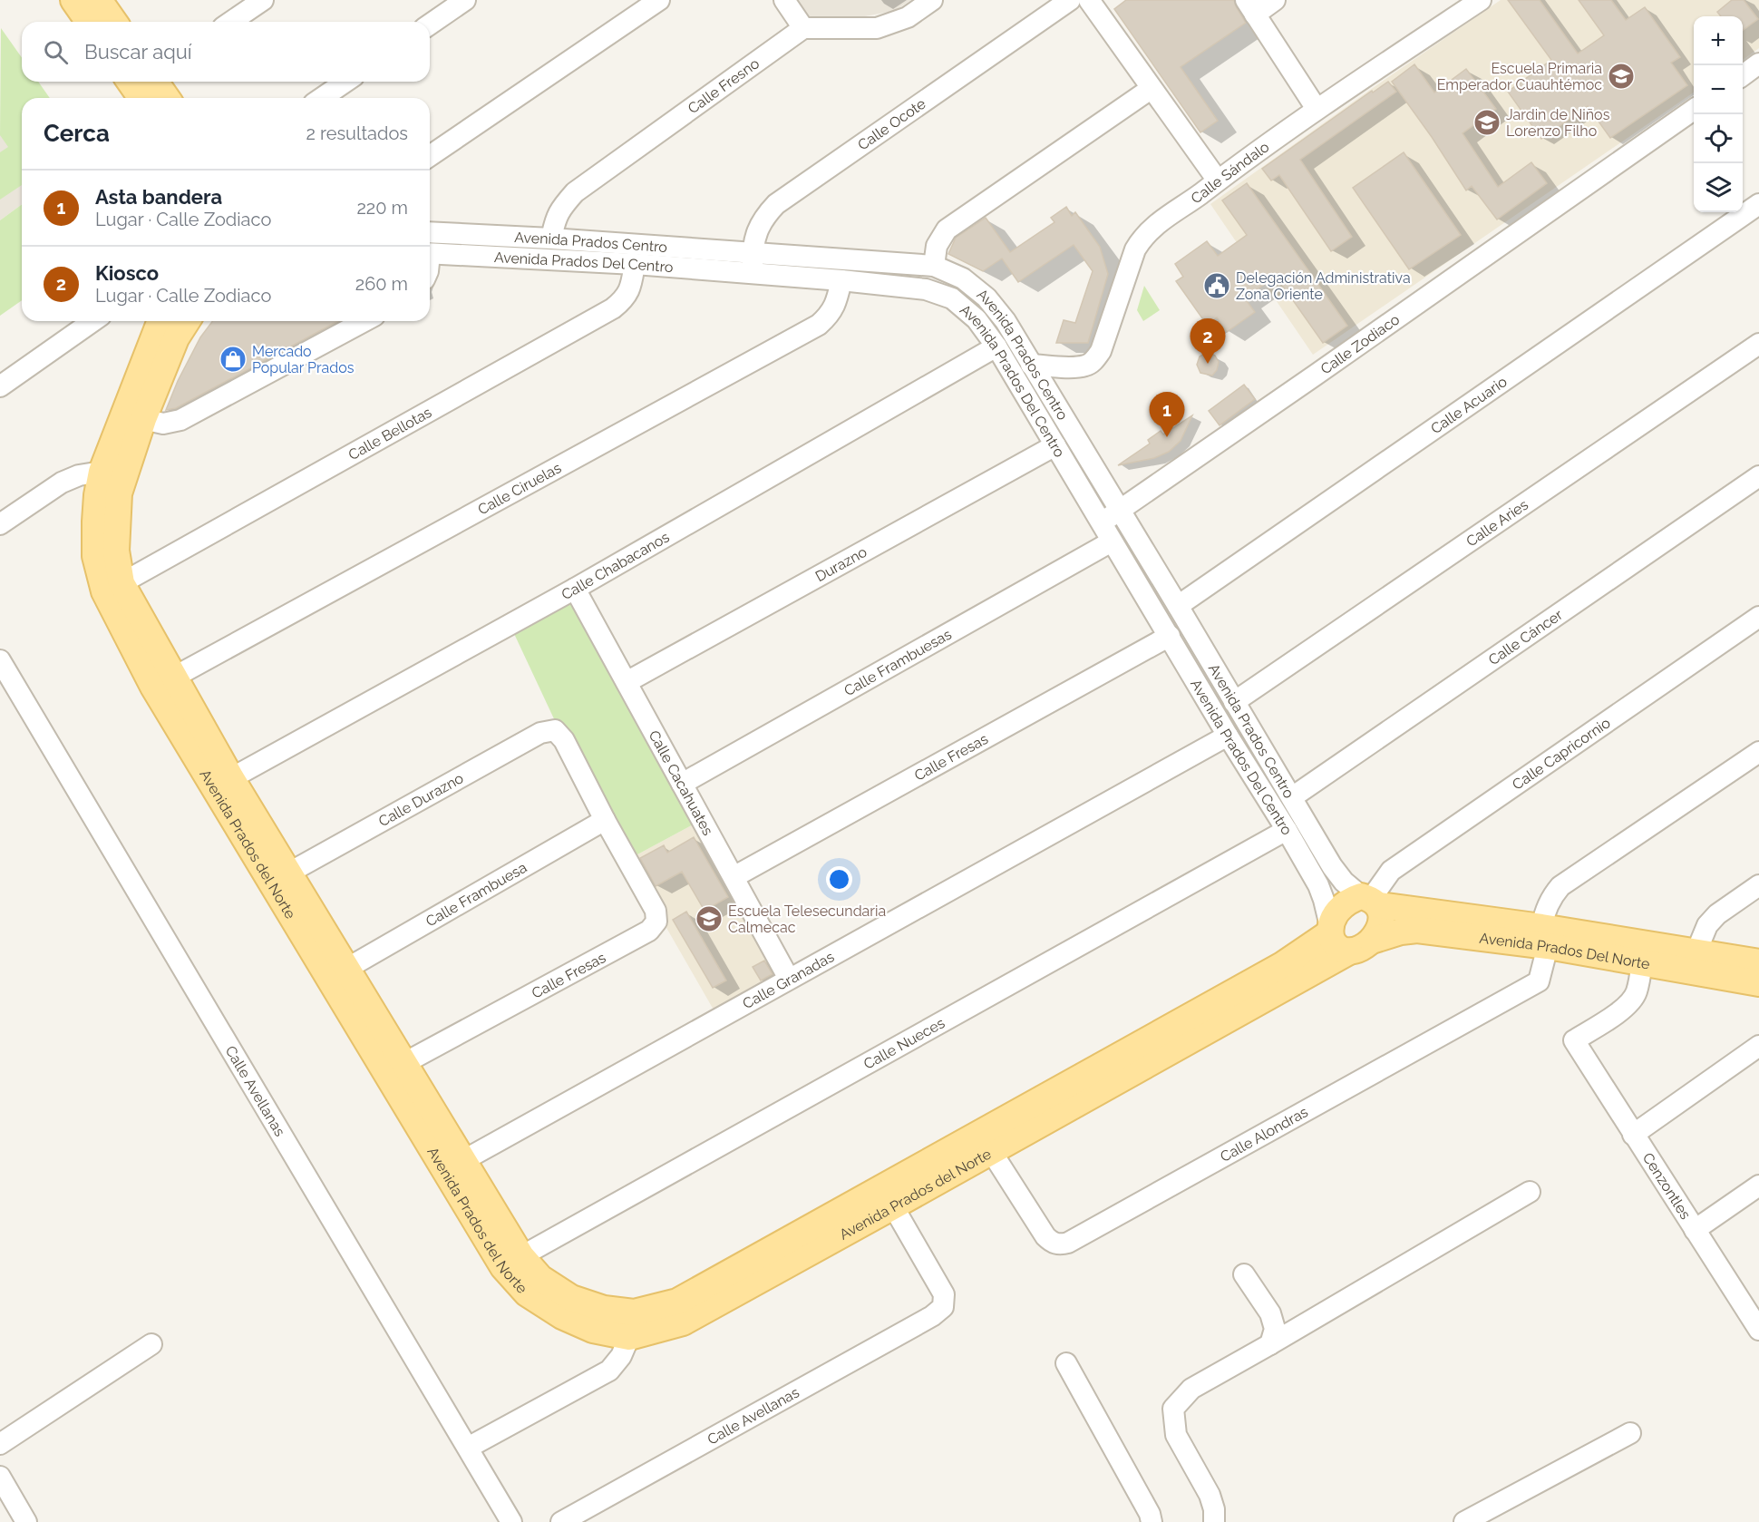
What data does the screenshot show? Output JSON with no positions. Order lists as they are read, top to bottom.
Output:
{
  "streets": {
    "main road": ["Avenida Prados del Norte", "Avenida Prados Del Norte"],
    "street": [
      "Calle Fresno",
      "Calle Ocote",
      "Calle Sándalo",
      "Avenida Prados Centro",
      "Avenida Prados Del Centro",
      "Calle Zodiaco",
      "Calle Acuario",
      "Calle Bellotas",
      "Calle Ciruelas",
      "Calle Aries",
      "Durazno",
      "Calle Chabacanos",
      "Calle Cáncer",
      "Calle Frambuesas",
      "Calle Capricornio",
      "Calle Fresas",
      "Calle Cacahuates",
      "Calle Durazno",
      "Calle Frambuesa",
      "Calle Granadas",
      "Calle Nueces",
      "Calle Avellanas",
      "Calle Alondras",
      "Cenzontles"
    ]
  },
  "crossings": [
    ["Calle Fresno", "Avenida Prados Centro"],
    ["Calle Ocote", "Avenida Prados Centro"],
    ["Calle Ocote", "Avenida Prados Del Centro"],
    ["Calle Sándalo", "Avenida Prados Centro"],
    ["Avenida Prados Centro", "Avenida Prados Del Centro"],
    ["Avenida Prados Centro", "Calle Zodiaco"],
    ["Avenida Prados Centro", "Calle Acuario"],
    ["Avenida Prados Centro", "Calle Aries"],
    ["Avenida Prados Centro", "Calle Cáncer"],
    ["Avenida Prados Centro", "Calle Capricornio"],
    ["Avenida Prados Centro", "Avenida Prados del Norte"],
    ["Avenida Prados Centro", "Avenida Prados Del Norte"],
    ["Avenida Prados Del Centro", "Calle Zodiaco"],
    ["Avenida Prados Del Centro", "Calle Bellotas"],
    ["Avenida Prados Del Centro", "Calle Ciruelas"],
    ["Avenida Prados Del Centro", "Durazno"],
    ["Avenida Prados Del Centro", "Calle Chabacanos"],
    ["Avenida Prados Del Centro", "Calle Frambuesas"],
    ["Avenida Prados Del Centro", "Calle Capricornio"],
    ["Avenida Prados Del Centro", "Calle Fresas"],
    ["Avenida Prados Del Centro", "Avenida Prados del Norte"],
    ["Avenida Prados Del Centro", "Avenida Prados Del Norte"],
    ["Avenida Prados Del Centro", "Calle Granadas"],
    ["Avenida Prados Del Centro", "Calle Nueces"],
    ["Calle Bellotas", "Avenida Prados del Norte"],
    ["Calle Ciruelas", "Avenida Prados del Norte"],
    ["Durazno", "Calle Cacahuates"],
    ["Calle Chabacanos", "Calle Cacahuates"],
    ["Calle Chabacanos", "Avenida Prados del Norte"],
    ["Calle Frambuesas", "Calle Cacahuates"],
    ["Calle Capricornio", "Avenida Prados del Norte"],
    ["Calle Capricornio", "Avenida Prados Del Norte"],
    ["Calle Fresas", "Calle Cacahuates"],
    ["Calle Fresas", "Calle Durazno"],
    ["Calle Fresas", "Avenida Prados del Norte"],
    ["Calle Fresas", "Calle Frambuesa"],
    ["Calle Cacahuates", "Calle Granadas"],
    ["Calle Durazno", "Avenida Prados del Norte"],
    ["Avenida Prados del Norte", "Calle Frambuesa"],
    ["Avenida Prados del Norte", "Avenida Prados Del Norte"],
    ["Avenida Prados del Norte", "Calle Granadas"],
    ["Avenida Prados del Norte", "Calle Nueces"],
    ["Avenida Prados del Norte", "Calle Avellanas"],
    ["Avenida Prados del Norte", "Calle Alondras"],
    ["Avenida Prados Del Norte", "Calle Alondras"],
    ["Avenida Prados Del Norte", "Cenzontles"]
  ],
  "places": {
    "school or university": ["Escuela Primaria Emperador Cuauhtémoc", "Jardin de Niños Lorenzo Filho", "Escuela Telesecundaria Calmecac"],
    "public building": ["Delegación Administrativa Zona Oriente"],
    "shop": ["Mercado Popular Prados"]
  },
  "page": {
    "map_buttons": ["+", "−"],
    "search": "Buscar aquí",
    "heading": ["Cerca", "2 resultados"],
    "list": [
      {
        "mark": "1",
        "name": "Asta bandera",
        "note": "Lugar · Calle Zodiaco",
        "value": "220 m"
      },
      {
        "mark": "2",
        "name": "Kiosco",
        "note": "Lugar · Calle Zodiaco",
        "value": "260 m"
      }
    ],
    "pins": ["2", "1"]
  }
}
